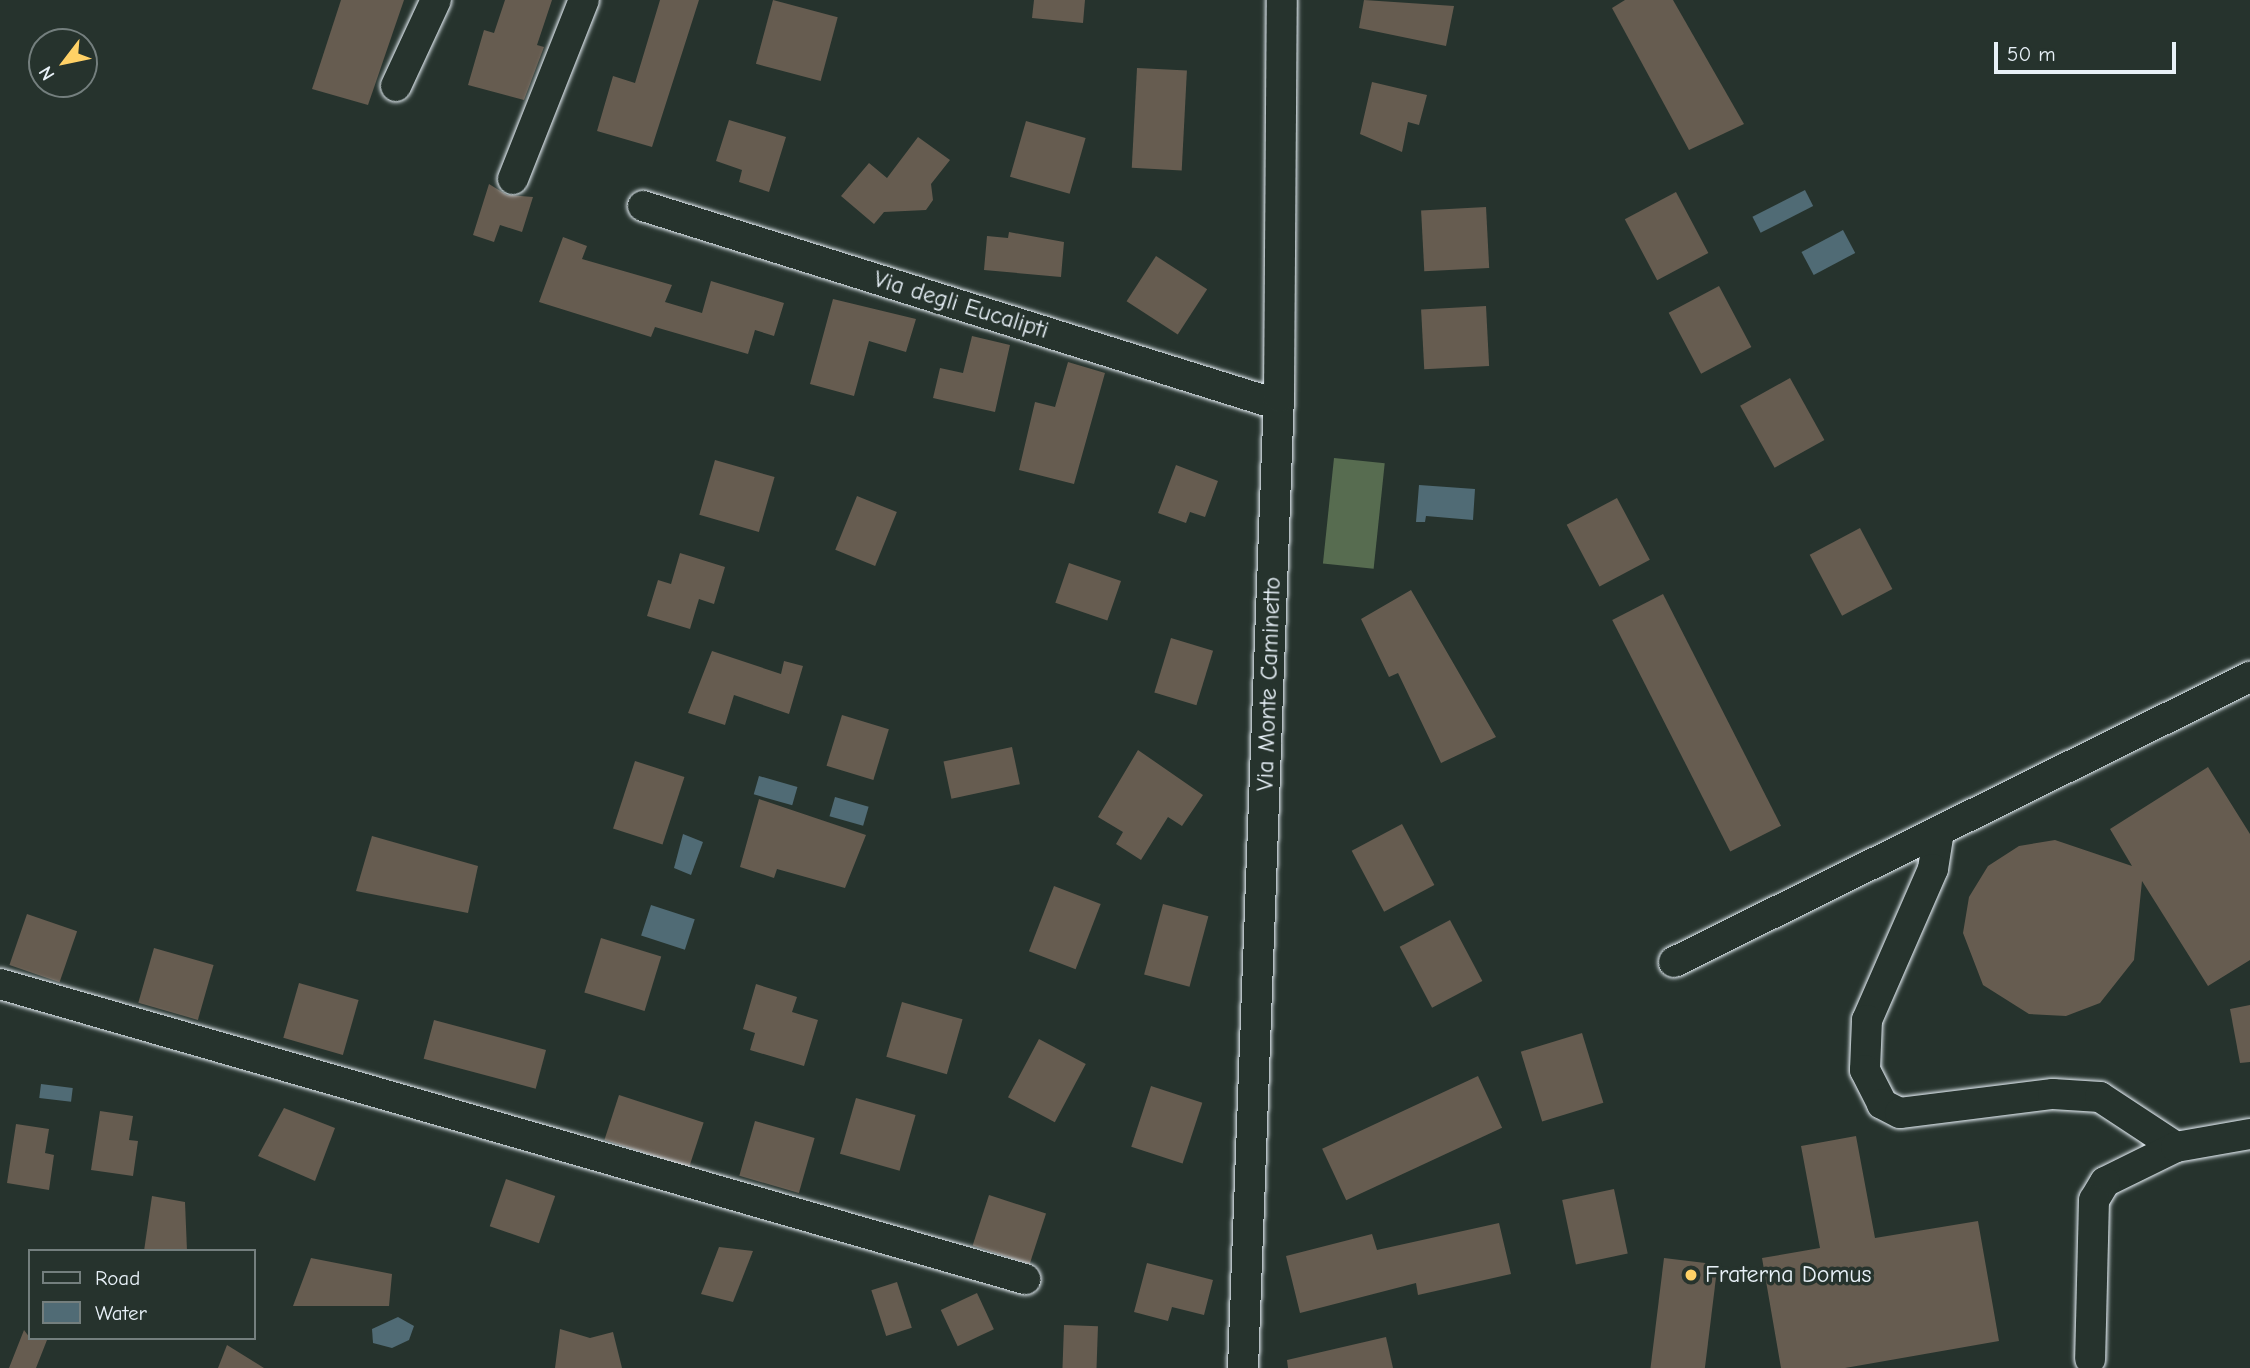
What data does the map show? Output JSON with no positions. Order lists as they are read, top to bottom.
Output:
{
  "streets": {
    "street": ["Via degli Eucalipti", "Via Monte Caminetto"]
  },
  "crossings": [
    ["Via degli Eucalipti", "Via Monte Caminetto"]
  ],
  "places": ["Fraterna Domus"],
  "legend": ["Road", "Water"],
  "scale_bar": "50 m",
  "north": "bottom left"
}
